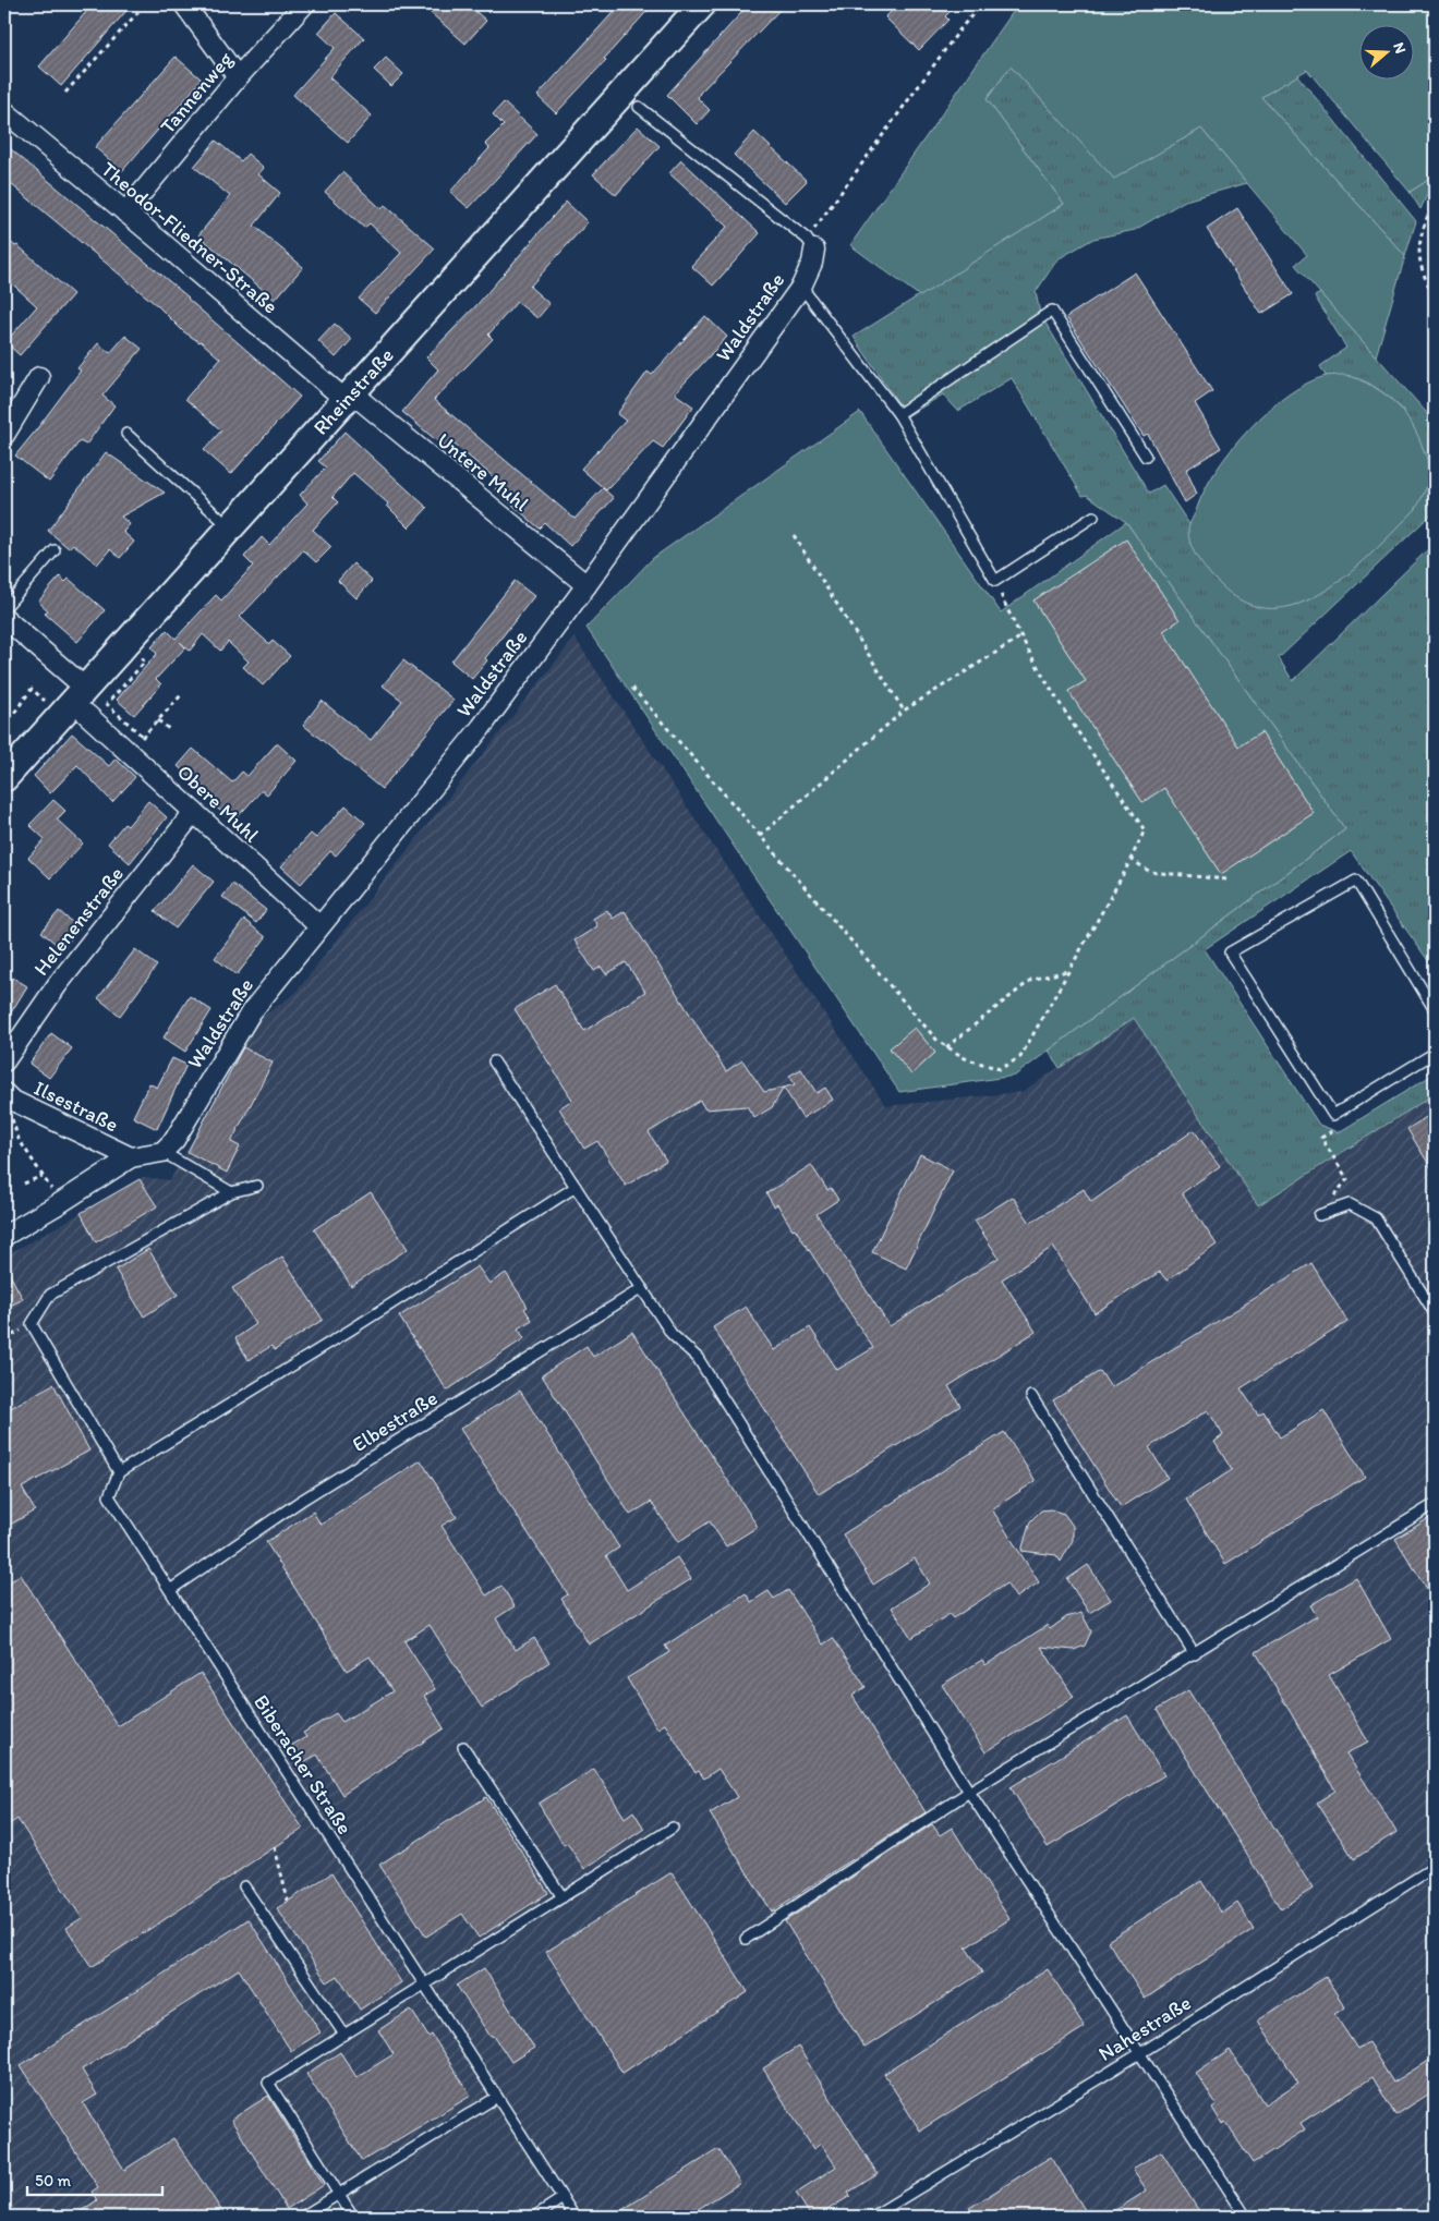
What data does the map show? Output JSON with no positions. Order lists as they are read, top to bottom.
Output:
{
  "streets": {
    "main road": ["Rheinstraße"],
    "street": [
      "Tannenweg",
      "Theodor-Fliedner-Straße",
      "Waldstraße",
      "Untere Muhl",
      "Obere Muhl",
      "Helenenstraße",
      "Ilsestraße"
    ],
    "lane": ["Elbestraße", "Biberacher Straße", "Nahestraße"]
  },
  "crossings": [
    ["Tannenweg", "Theodor-Fliedner-Straße"],
    ["Theodor-Fliedner-Straße", "Rheinstraße"],
    ["Theodor-Fliedner-Straße", "Untere Muhl"],
    ["Waldstraße", "Untere Muhl"],
    ["Waldstraße", "Obere Muhl"],
    ["Rheinstraße", "Untere Muhl"],
    ["Rheinstraße", "Obere Muhl"],
    ["Obere Muhl", "Helenenstraße"],
    ["Elbestraße", "Biberacher Straße"]
  ],
  "scale_bar": "50 m",
  "north": "right"
}
